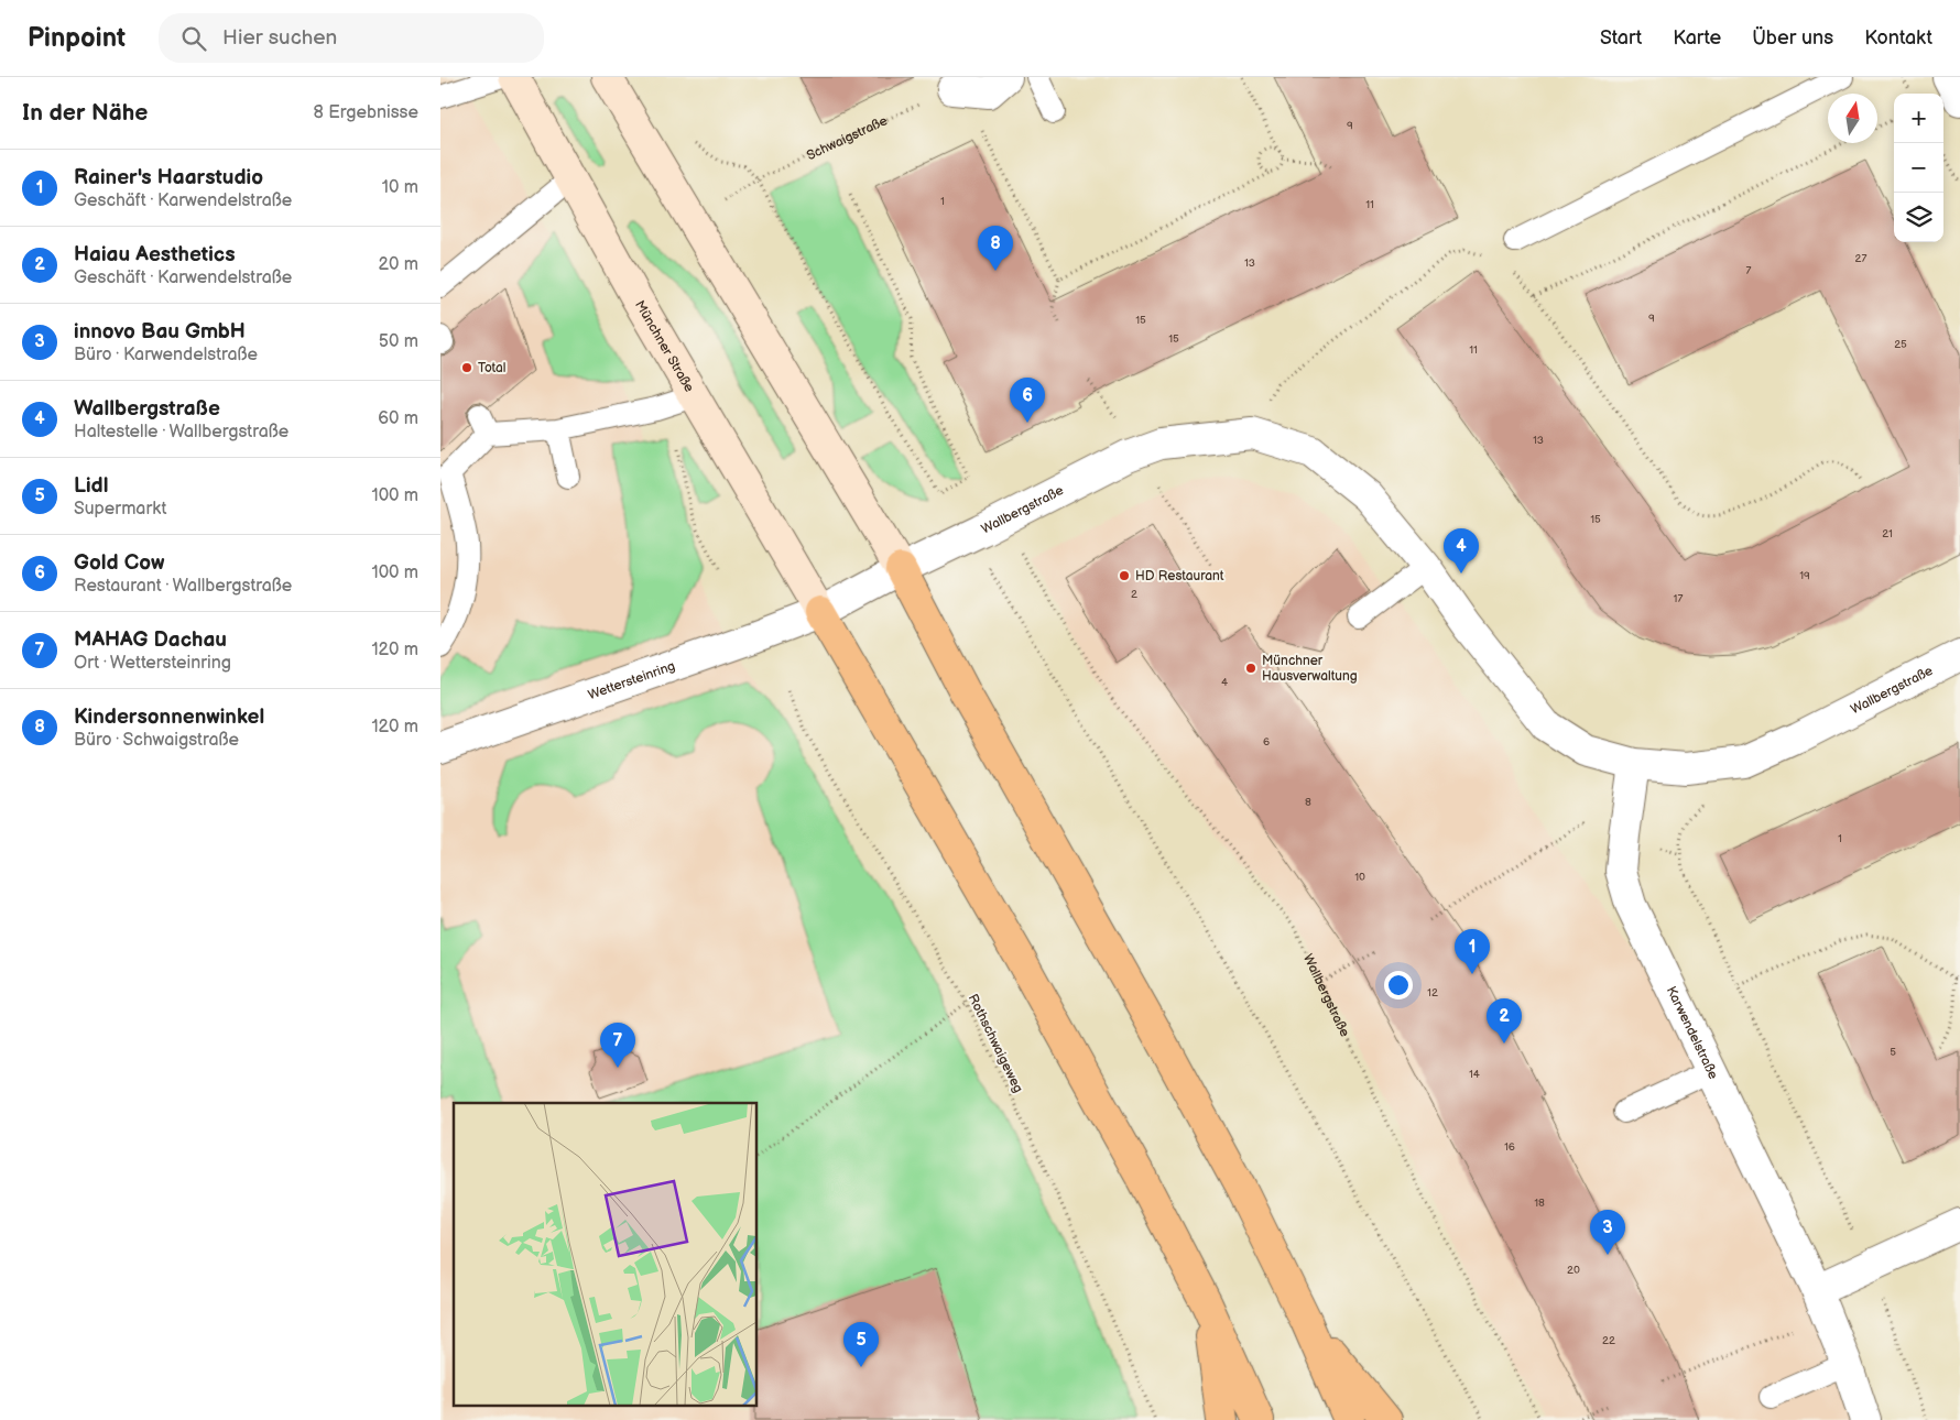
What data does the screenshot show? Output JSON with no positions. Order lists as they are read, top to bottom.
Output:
{
  "streets": {
    "main road": ["Münchner Straße"],
    "street": ["Wallbergstraße", "Wettersteinring", "Karwendelstraße"],
    "path": ["Schwaigstraße", "Rothschwaigeweg"]
  },
  "crossings": [
    ["Münchner Straße", "Wallbergstraße"],
    ["Münchner Straße", "Wettersteinring"],
    ["Wallbergstraße", "Wettersteinring"],
    ["Wallbergstraße", "Karwendelstraße"]
  ],
  "places": ["Total", "HD Restaurant", "Münchner Hausverwaltung"],
  "house_numbers": [
    "9",
    "1",
    "11",
    "27",
    "13",
    "7",
    "9",
    "15",
    "15",
    "25",
    "11",
    "13",
    "15",
    "21",
    "19",
    "2",
    "17",
    "4",
    "6",
    "8",
    "1",
    "10",
    "12",
    "5",
    "14",
    "16",
    "18",
    "20",
    "22"
  ],
  "north": "top",
  "page": {
    "header": "Pinpoint",
    "search": "Hier suchen",
    "nav": [
      "Start",
      "Karte",
      "Über uns",
      "Kontakt"
    ],
    "heading": ["In der Nähe", "8 Ergebnisse"],
    "map_buttons": ["+", "−"],
    "list": [
      {
        "mark": "1",
        "name": "Rainer's Haarstudio",
        "note": "Geschäft · Karwendelstraße",
        "value": "10 m"
      },
      {
        "mark": "2",
        "name": "Haiau Aesthetics",
        "note": "Geschäft · Karwendelstraße",
        "value": "20 m"
      },
      {
        "mark": "3",
        "name": "innovo Bau GmbH",
        "note": "Büro · Karwendelstraße",
        "value": "50 m"
      },
      {
        "mark": "4",
        "name": "Wallbergstraße",
        "note": "Haltestelle · Wallbergstraße",
        "value": "60 m"
      },
      {
        "mark": "5",
        "name": "Lidl",
        "note": "Supermarkt",
        "value": "100 m"
      },
      {
        "mark": "6",
        "name": "Gold Cow",
        "note": "Restaurant · Wallbergstraße",
        "value": "100 m"
      },
      {
        "mark": "7",
        "name": "MAHAG Dachau",
        "note": "Ort · Wettersteinring",
        "value": "120 m"
      },
      {
        "mark": "8",
        "name": "Kindersonnenwinkel",
        "note": "Büro · Schwaigstraße",
        "value": "120 m"
      }
    ],
    "pins": [
      "8",
      "6",
      "4",
      "1",
      "2",
      "7",
      "3",
      "5"
    ]
  }
}
